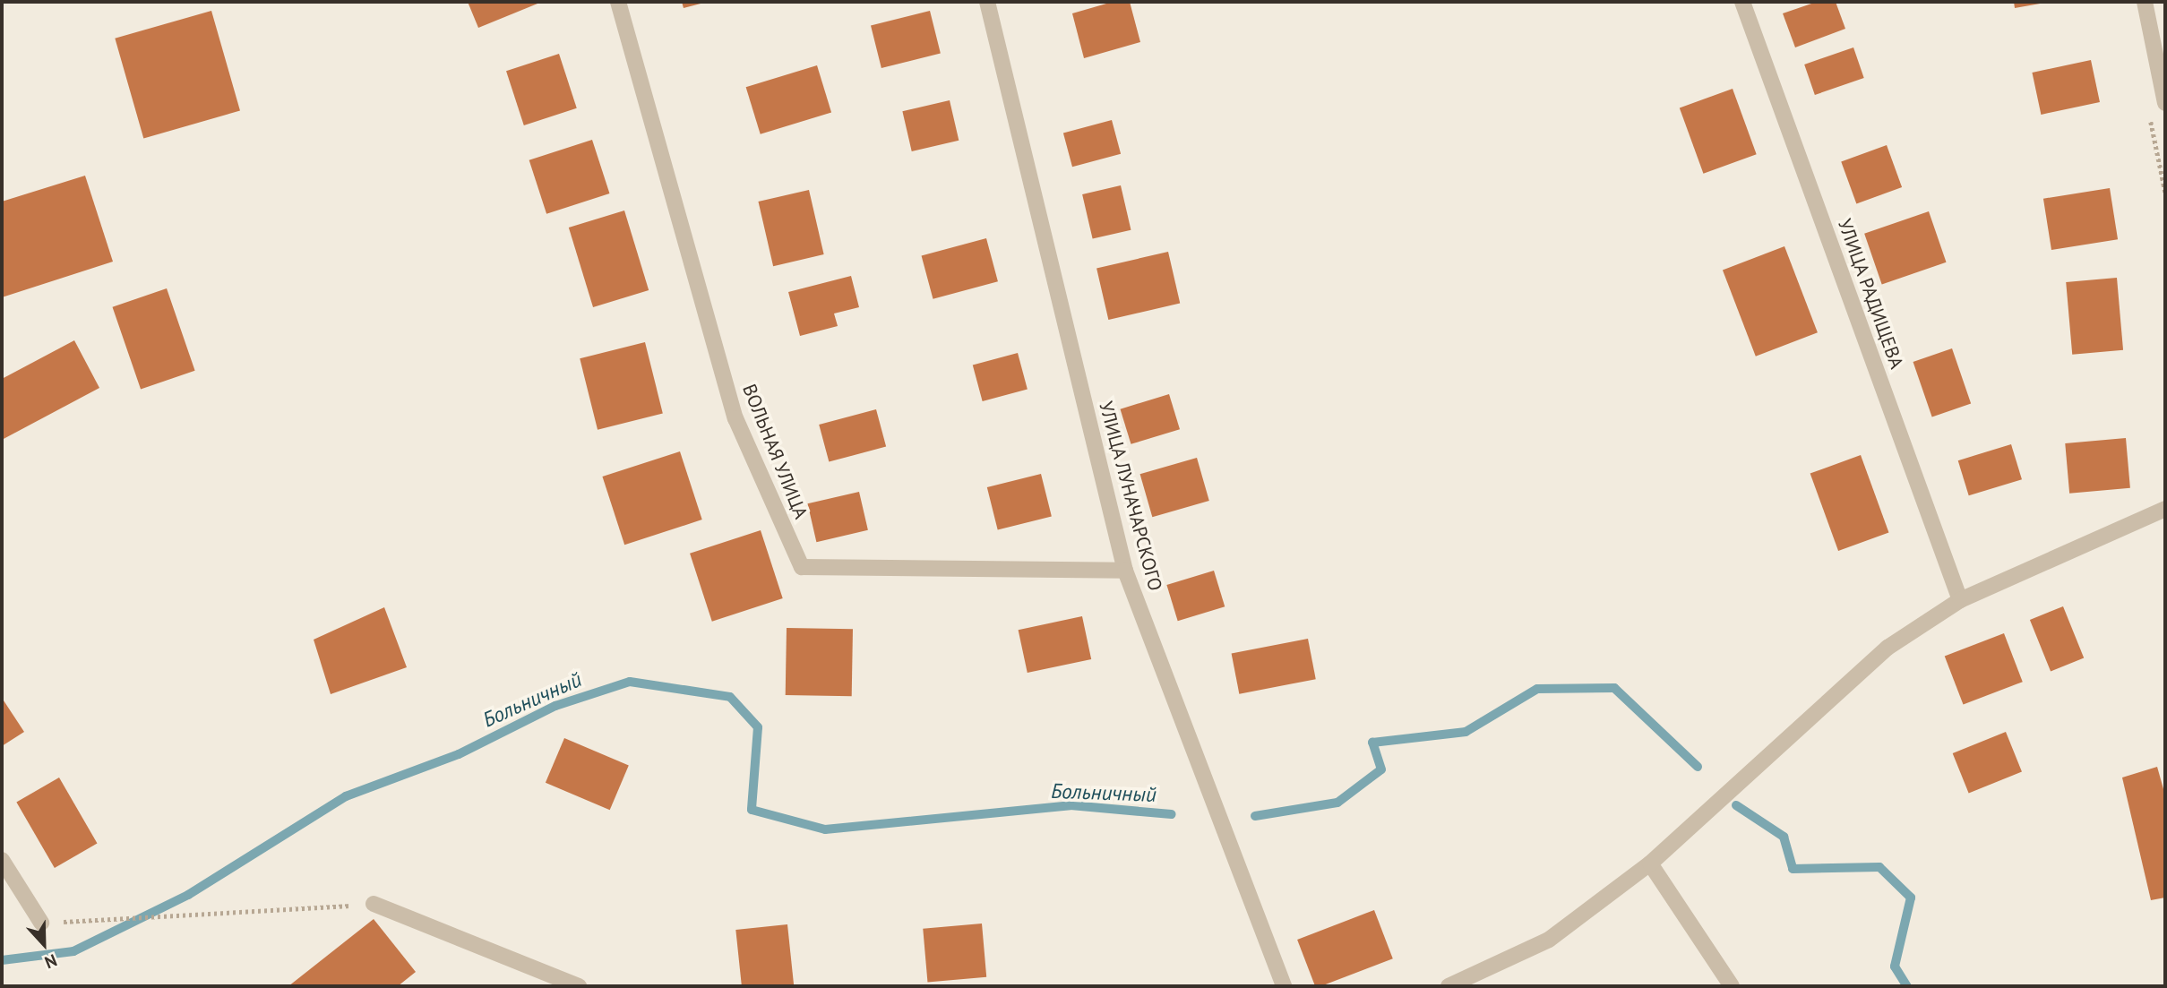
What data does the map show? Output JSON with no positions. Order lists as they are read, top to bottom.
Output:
{
  "streets": {
    "street": ["УЛИЦА РАДИЩЕВА", "ВОЛЬНАЯ УЛИЦА", "УЛИЦА ЛУНАЧАРСКОГО"]
  },
  "crossings": [
    ["ВОЛЬНАЯ УЛИЦА", "УЛИЦА ЛУНАЧАРСКОГО"]
  ],
  "water": ["Больничный"],
  "north": "bottom"
}
